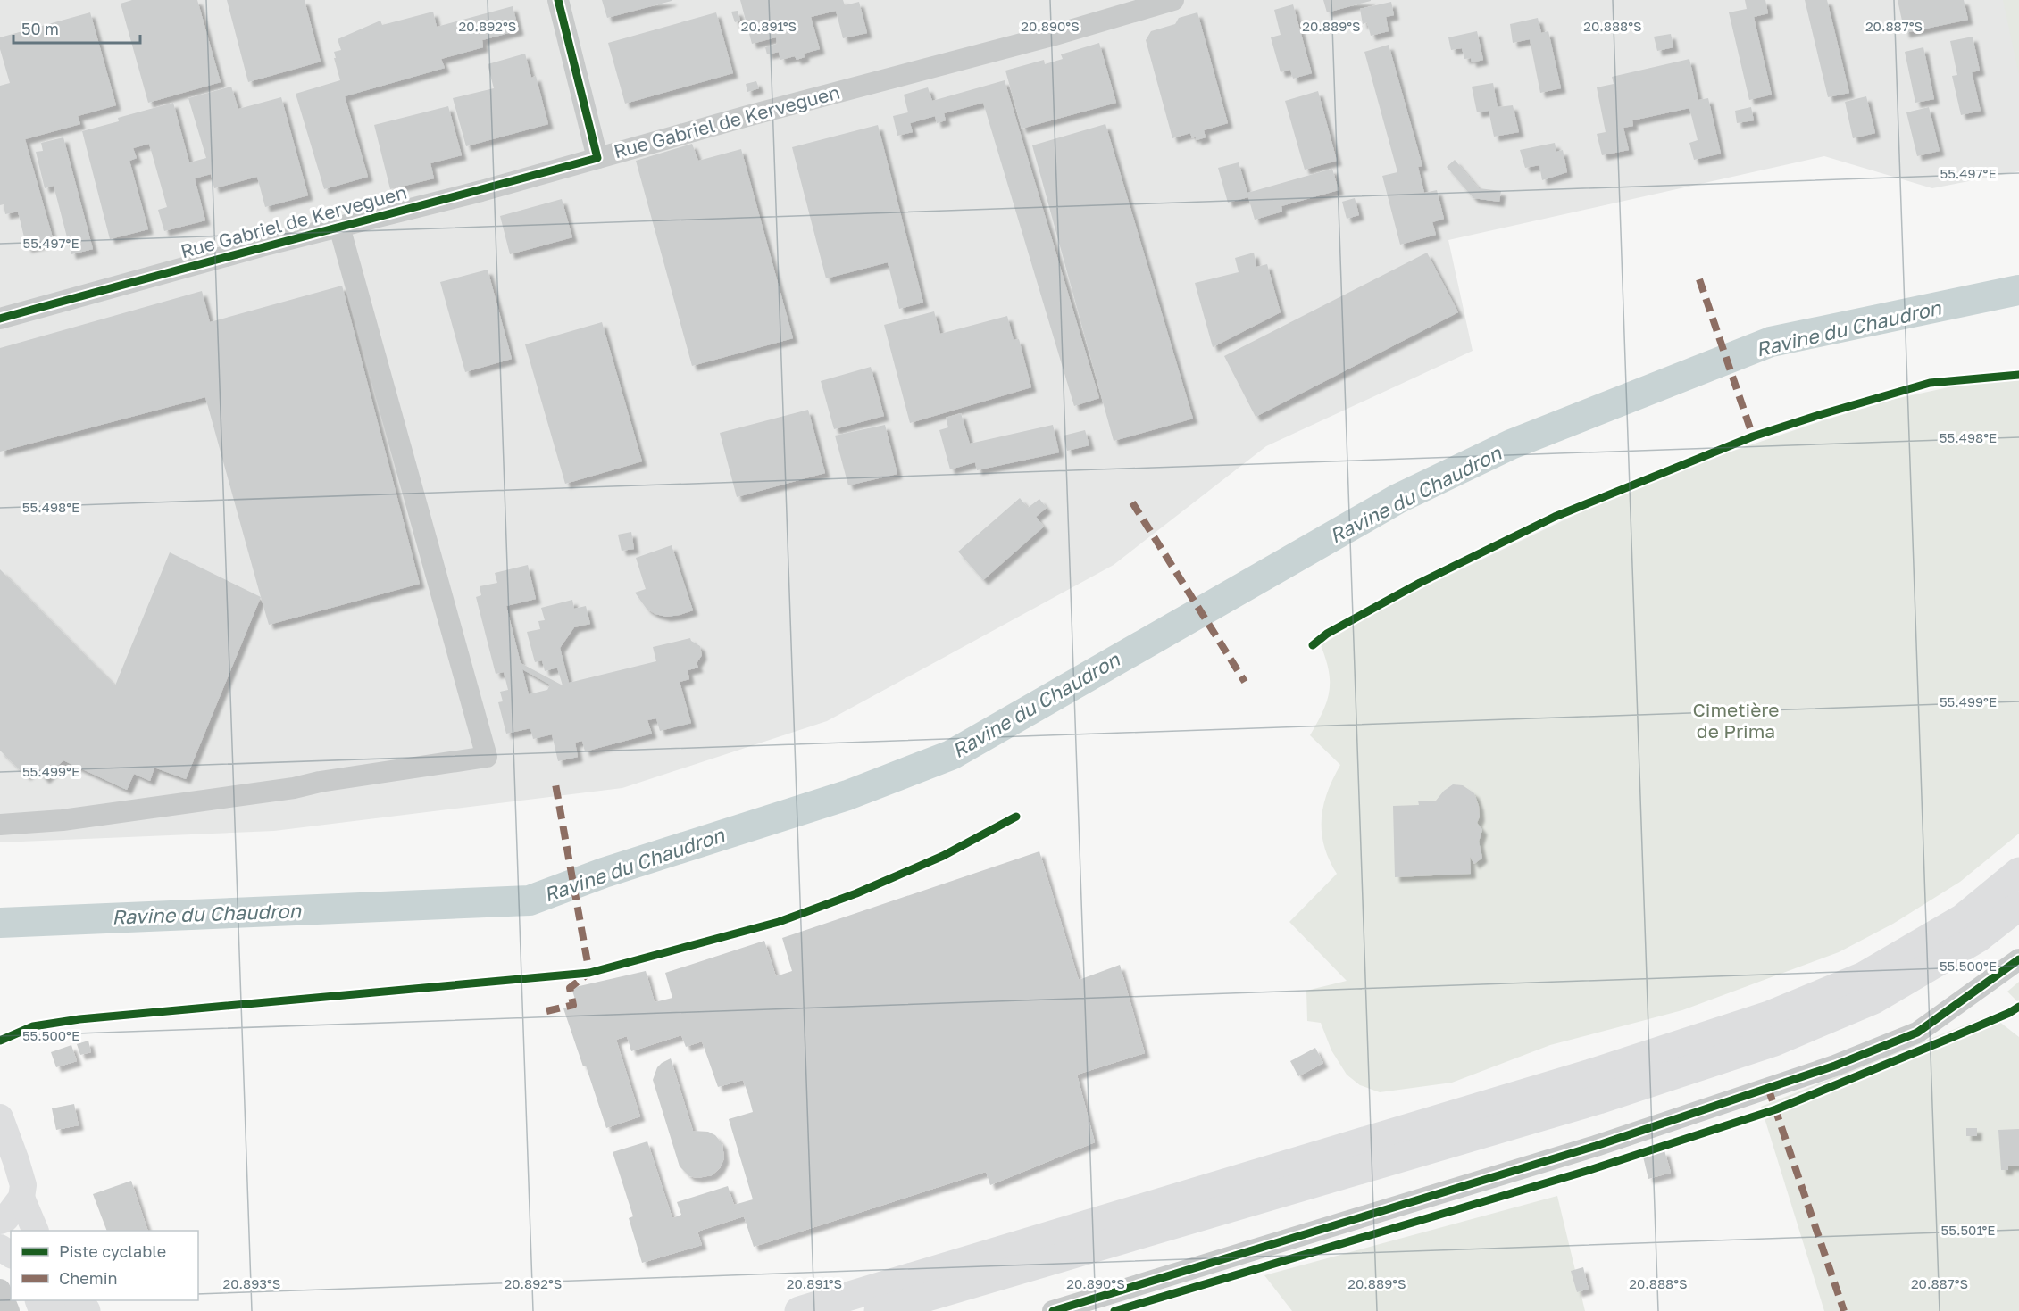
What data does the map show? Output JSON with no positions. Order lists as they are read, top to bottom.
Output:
{
  "streets": {
    "street": ["Rue Gabriel de Kerveguen"]
  },
  "water": ["Ravine du Chaudron"],
  "parks": ["Cimetière de Prima"],
  "legend": ["Piste cyclable", "Chemin"],
  "scale_bar": "50 m",
  "coordinates": [
    "20.892°S",
    "20.891°S",
    "20.890°S",
    "20.889°S",
    "20.888°S",
    "20.887°S",
    "55.497°E",
    "55.498°E",
    "55.499°E",
    "55.500°E",
    "55.501°E",
    "20.893°S"
  ]
}
